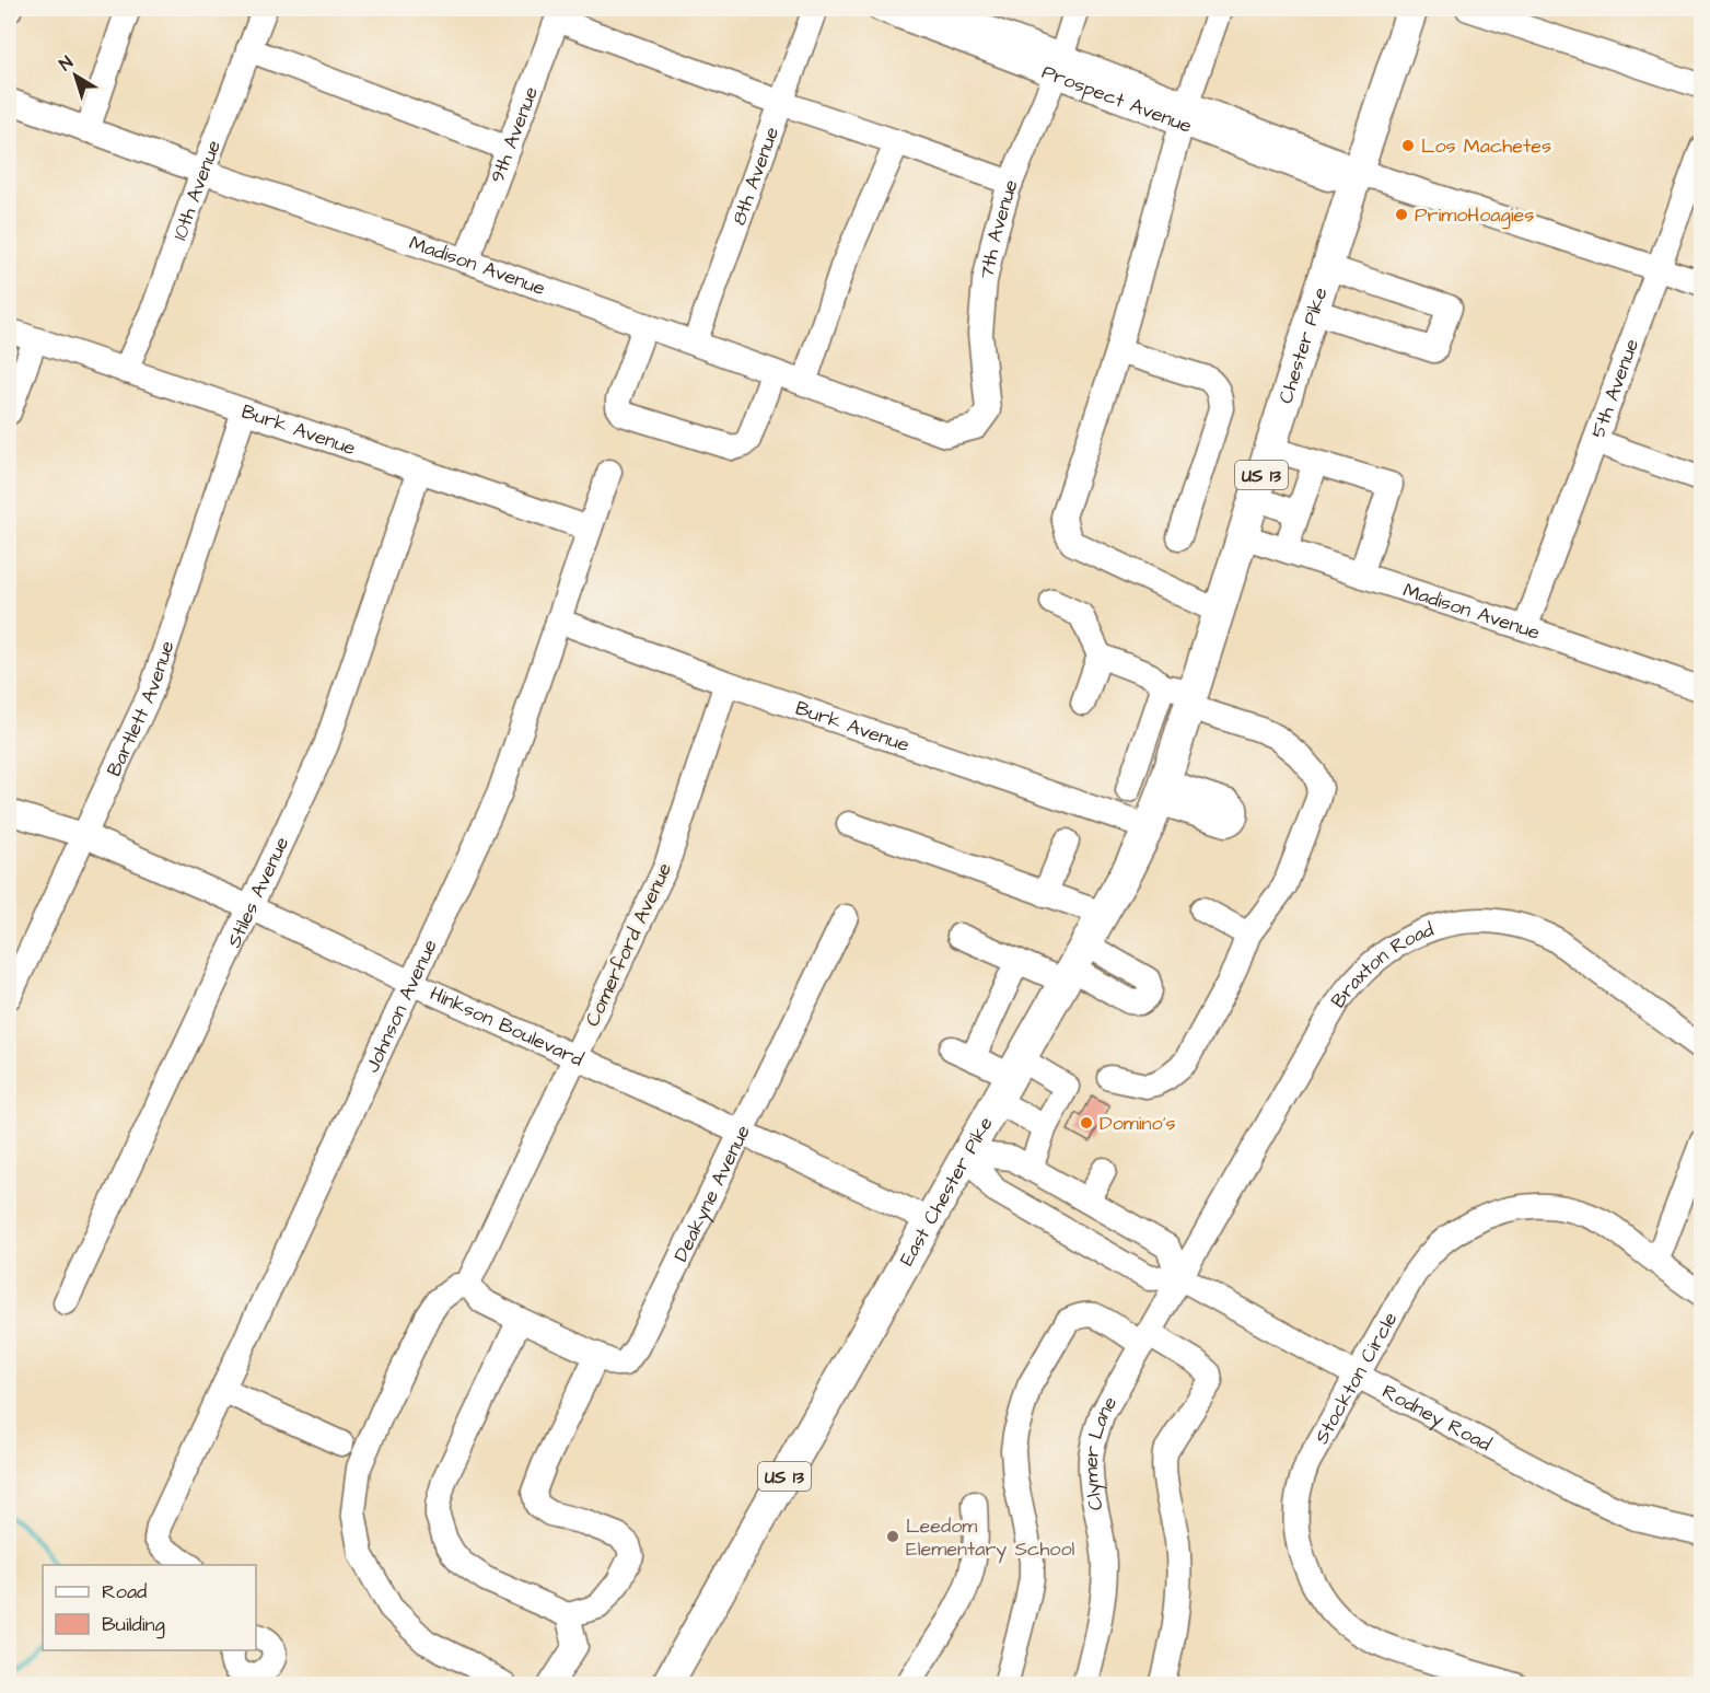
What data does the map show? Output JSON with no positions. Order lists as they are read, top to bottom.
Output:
{
  "streets": {
    "main road": ["Chester Pike", "US 13", "East Chester Pike"],
    "street": [
      "Prospect Avenue",
      "9th Avenue",
      "8th Avenue",
      "10th Avenue",
      "7th Avenue",
      "Madison Avenue",
      "5th Avenue",
      "Burk Avenue",
      "Bartlett Avenue",
      "Stiles Avenue",
      "Comerford Avenue",
      "Braxton Road",
      "Johnson Avenue",
      "Hinkson Boulevard",
      "Deakyne Avenue",
      "Stockton Circle",
      "Rodney Road",
      "Clymer Lane"
    ]
  },
  "crossings": [
    ["Prospect Avenue", "7th Avenue"],
    ["Prospect Avenue", "Chester Pike"],
    ["Prospect Avenue", "5th Avenue"],
    ["9th Avenue", "Madison Avenue"],
    ["8th Avenue", "Madison Avenue"],
    ["10th Avenue", "Madison Avenue"],
    ["10th Avenue", "Burk Avenue"],
    ["7th Avenue", "Madison Avenue"],
    ["Madison Avenue", "Chester Pike"],
    ["Madison Avenue", "5th Avenue"],
    ["Chester Pike", "East Chester Pike"],
    ["Burk Avenue", "Bartlett Avenue"],
    ["Burk Avenue", "Stiles Avenue"],
    ["Burk Avenue", "Comerford Avenue"],
    ["Burk Avenue", "Johnson Avenue"],
    ["Burk Avenue", "East Chester Pike"],
    ["Bartlett Avenue", "Hinkson Boulevard"],
    ["Stiles Avenue", "Hinkson Boulevard"],
    ["Comerford Avenue", "Hinkson Boulevard"],
    ["Braxton Road", "Rodney Road"],
    ["Braxton Road", "Clymer Lane"],
    ["Johnson Avenue", "Hinkson Boulevard"],
    ["Hinkson Boulevard", "East Chester Pike"],
    ["Hinkson Boulevard", "Deakyne Avenue"],
    ["East Chester Pike", "Rodney Road"],
    ["Stockton Circle", "Rodney Road"],
    ["Rodney Road", "Clymer Lane"]
  ],
  "places": [
    "Los Machetes",
    "PrimoHoagies",
    "Domino's",
    "Leedom Elementary School"
  ],
  "legend": ["Road", "Building"],
  "north": "top left"
}
